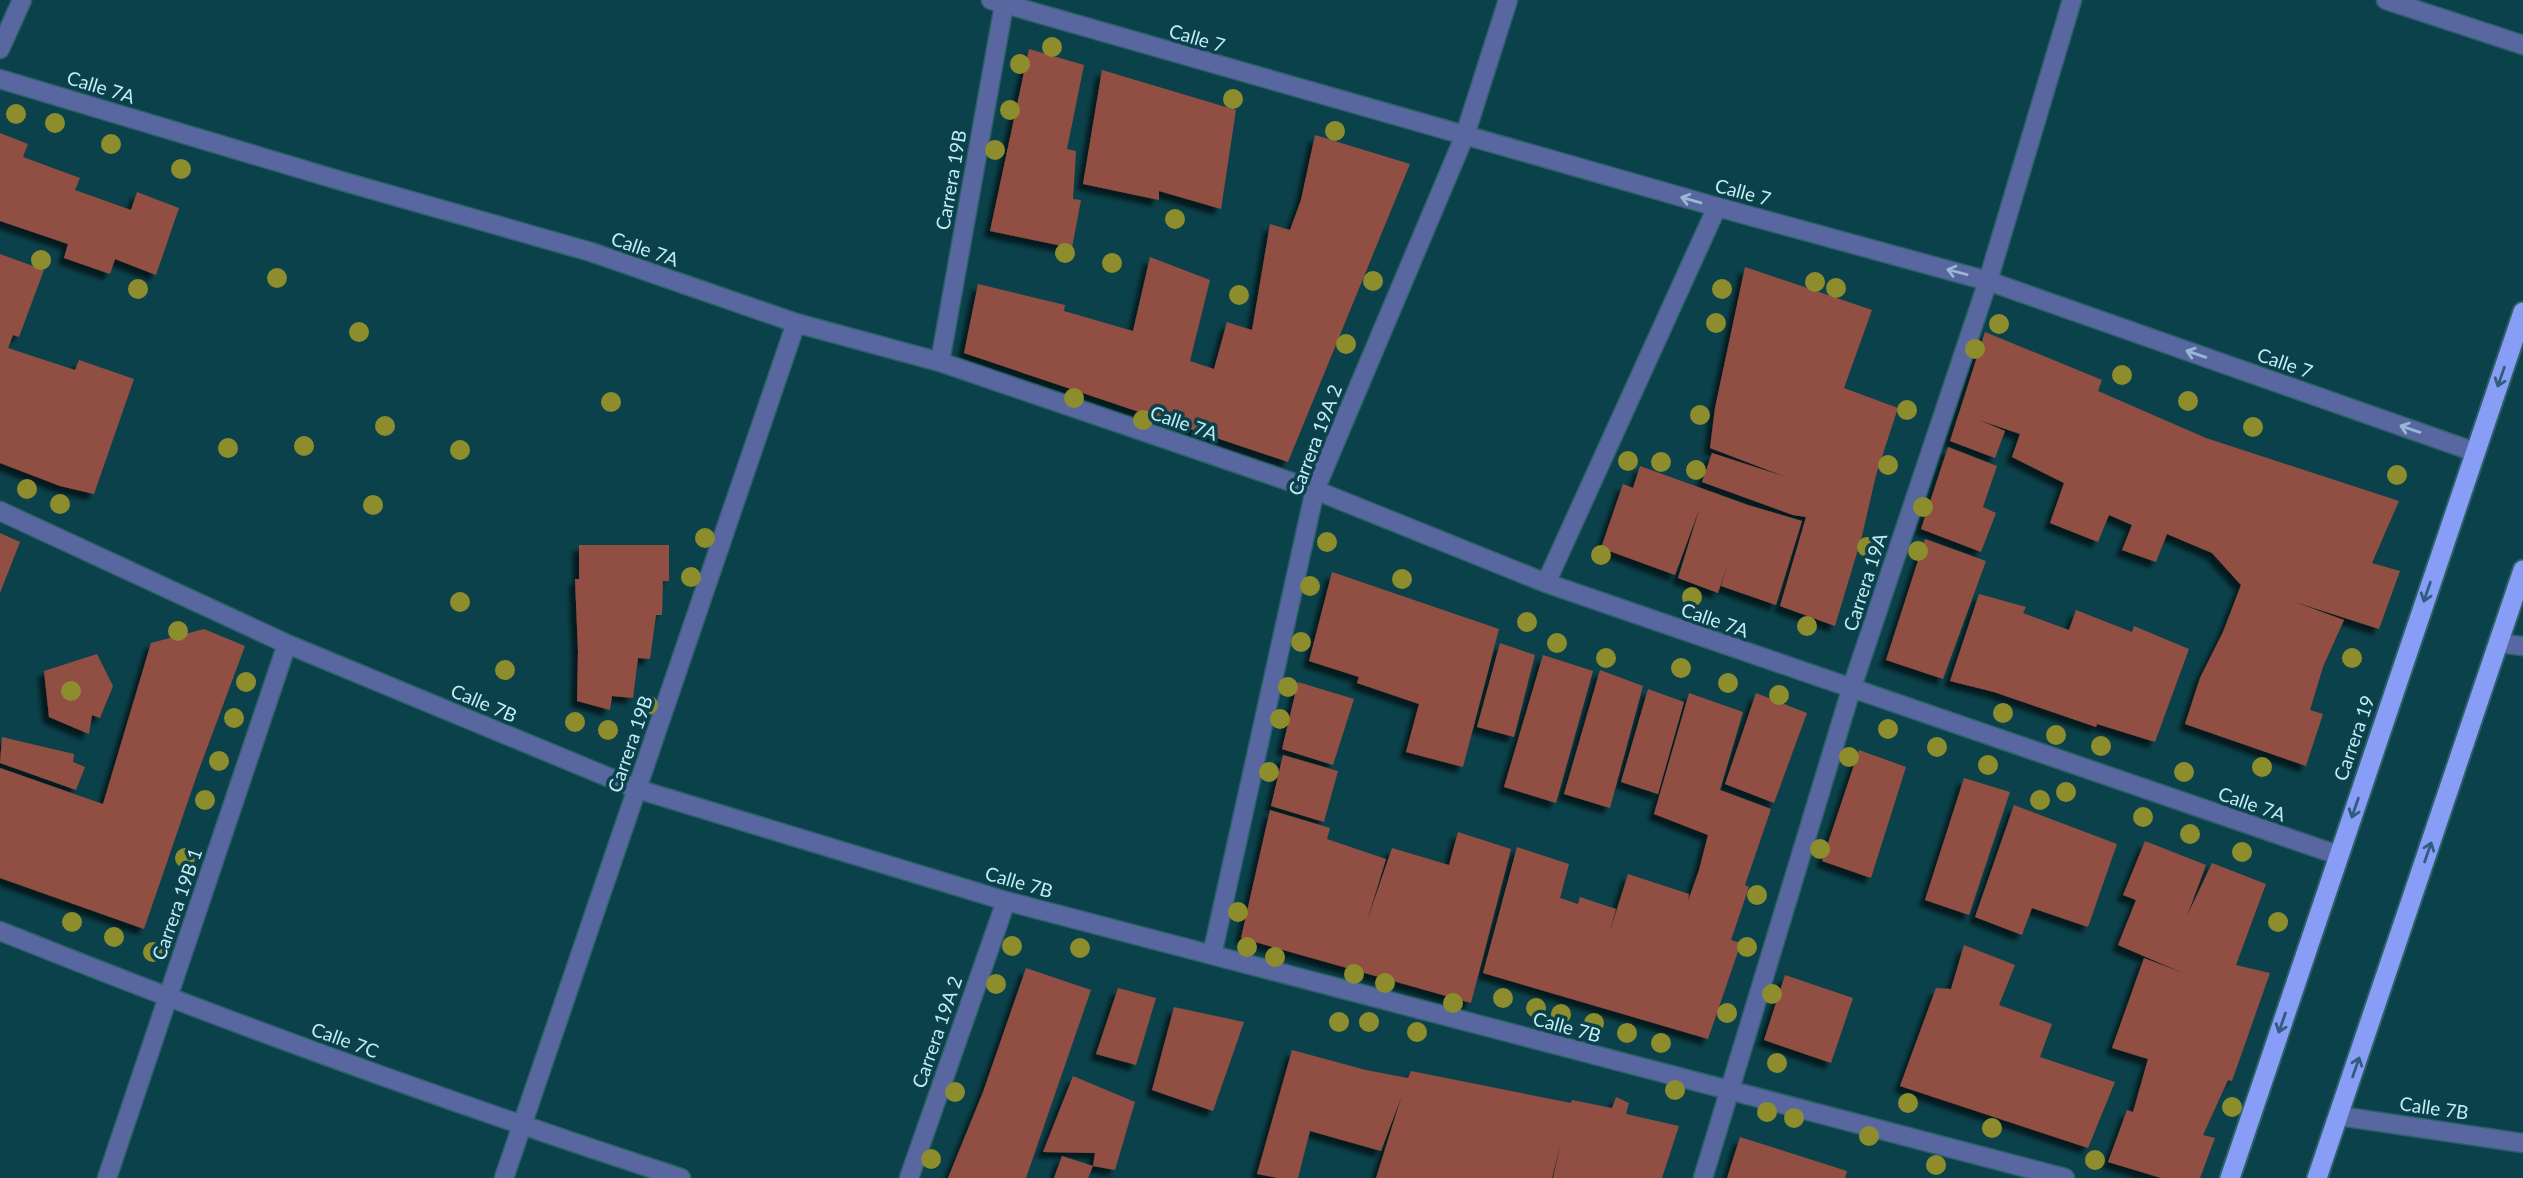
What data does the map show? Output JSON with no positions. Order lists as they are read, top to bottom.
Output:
{
  "streets": {
    "highway": ["Carrera 19"],
    "street": [
      "Calle 7",
      "Calle 7A",
      "Carrera 19B",
      "Carrera 19A 2",
      "Carrera 19A",
      "Calle 7B",
      "Carrera 19B 1",
      "Calle 7C"
    ]
  },
  "crossings": [
    ["Calle 7", "Carrera 19B"],
    ["Calle 7", "Carrera 19A 2"],
    ["Calle 7", "Carrera 19A"],
    ["Calle 7", "Carrera 19"],
    ["Calle 7A", "Carrera 19B"],
    ["Calle 7A", "Carrera 19A 2"],
    ["Calle 7A", "Carrera 19A"],
    ["Calle 7A", "Carrera 19"],
    ["Carrera 19B", "Calle 7B"],
    ["Carrera 19B", "Calle 7C"],
    ["Carrera 19A 2", "Calle 7B"],
    ["Carrera 19A", "Calle 7B"],
    ["Calle 7B", "Carrera 19B 1"],
    ["Carrera 19B 1", "Calle 7C"]
  ],
  "one_way": ["Calle 7"]
}
